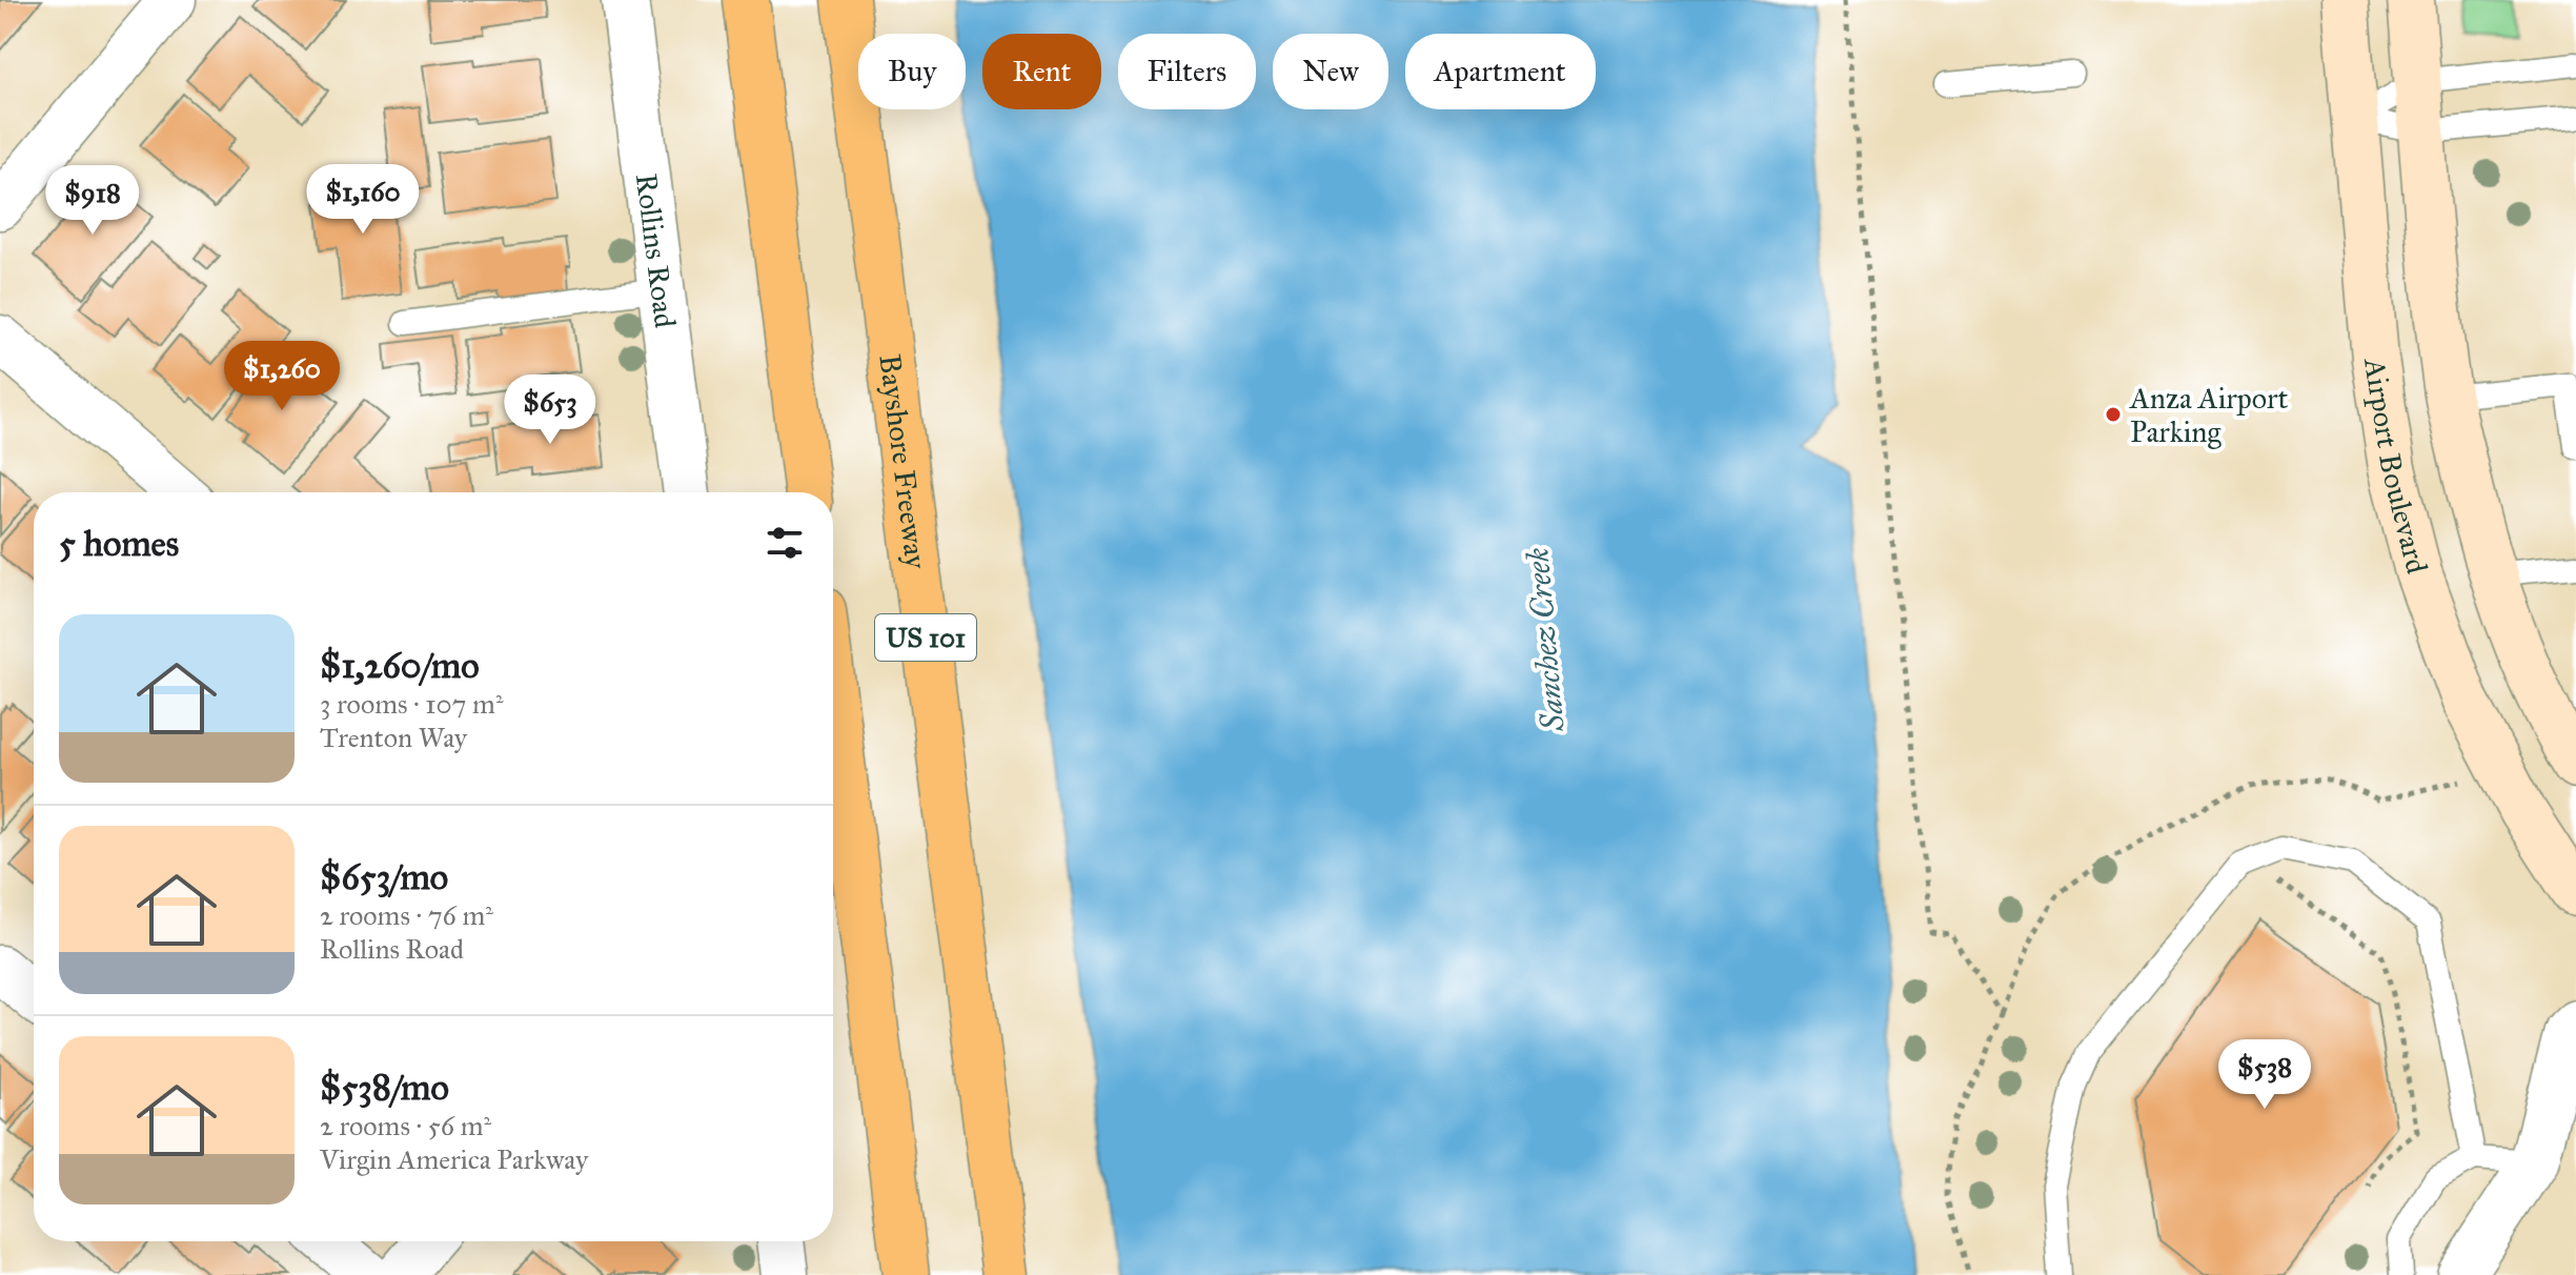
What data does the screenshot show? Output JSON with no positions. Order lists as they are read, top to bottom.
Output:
{
  "streets": {
    "highway": ["Bayshore Freeway", "US 101"],
    "main road": ["Airport Boulevard"],
    "street": ["Rollins Road"]
  },
  "water": ["Sanchez Creek"],
  "places": ["Anza Airport Parking"],
  "page": {
    "chip": [
      "Buy",
      "Rent",
      "Filters",
      "New",
      "Apartment"
    ],
    "price": [
      "$1,160",
      "$918",
      "$1,260",
      "$653",
      "$538"
    ],
    "heading": "5 homes",
    "list": [
      {
        "name": "$1,260/mo",
        "note": "3 rooms · 107 m² · Trenton Way"
      },
      {
        "name": "$653/mo",
        "note": "2 rooms · 76 m² · Rollins Road"
      },
      {
        "name": "$538/mo",
        "note": "2 rooms · 56 m² · Virgin America Parkway"
      }
    ]
  }
}
